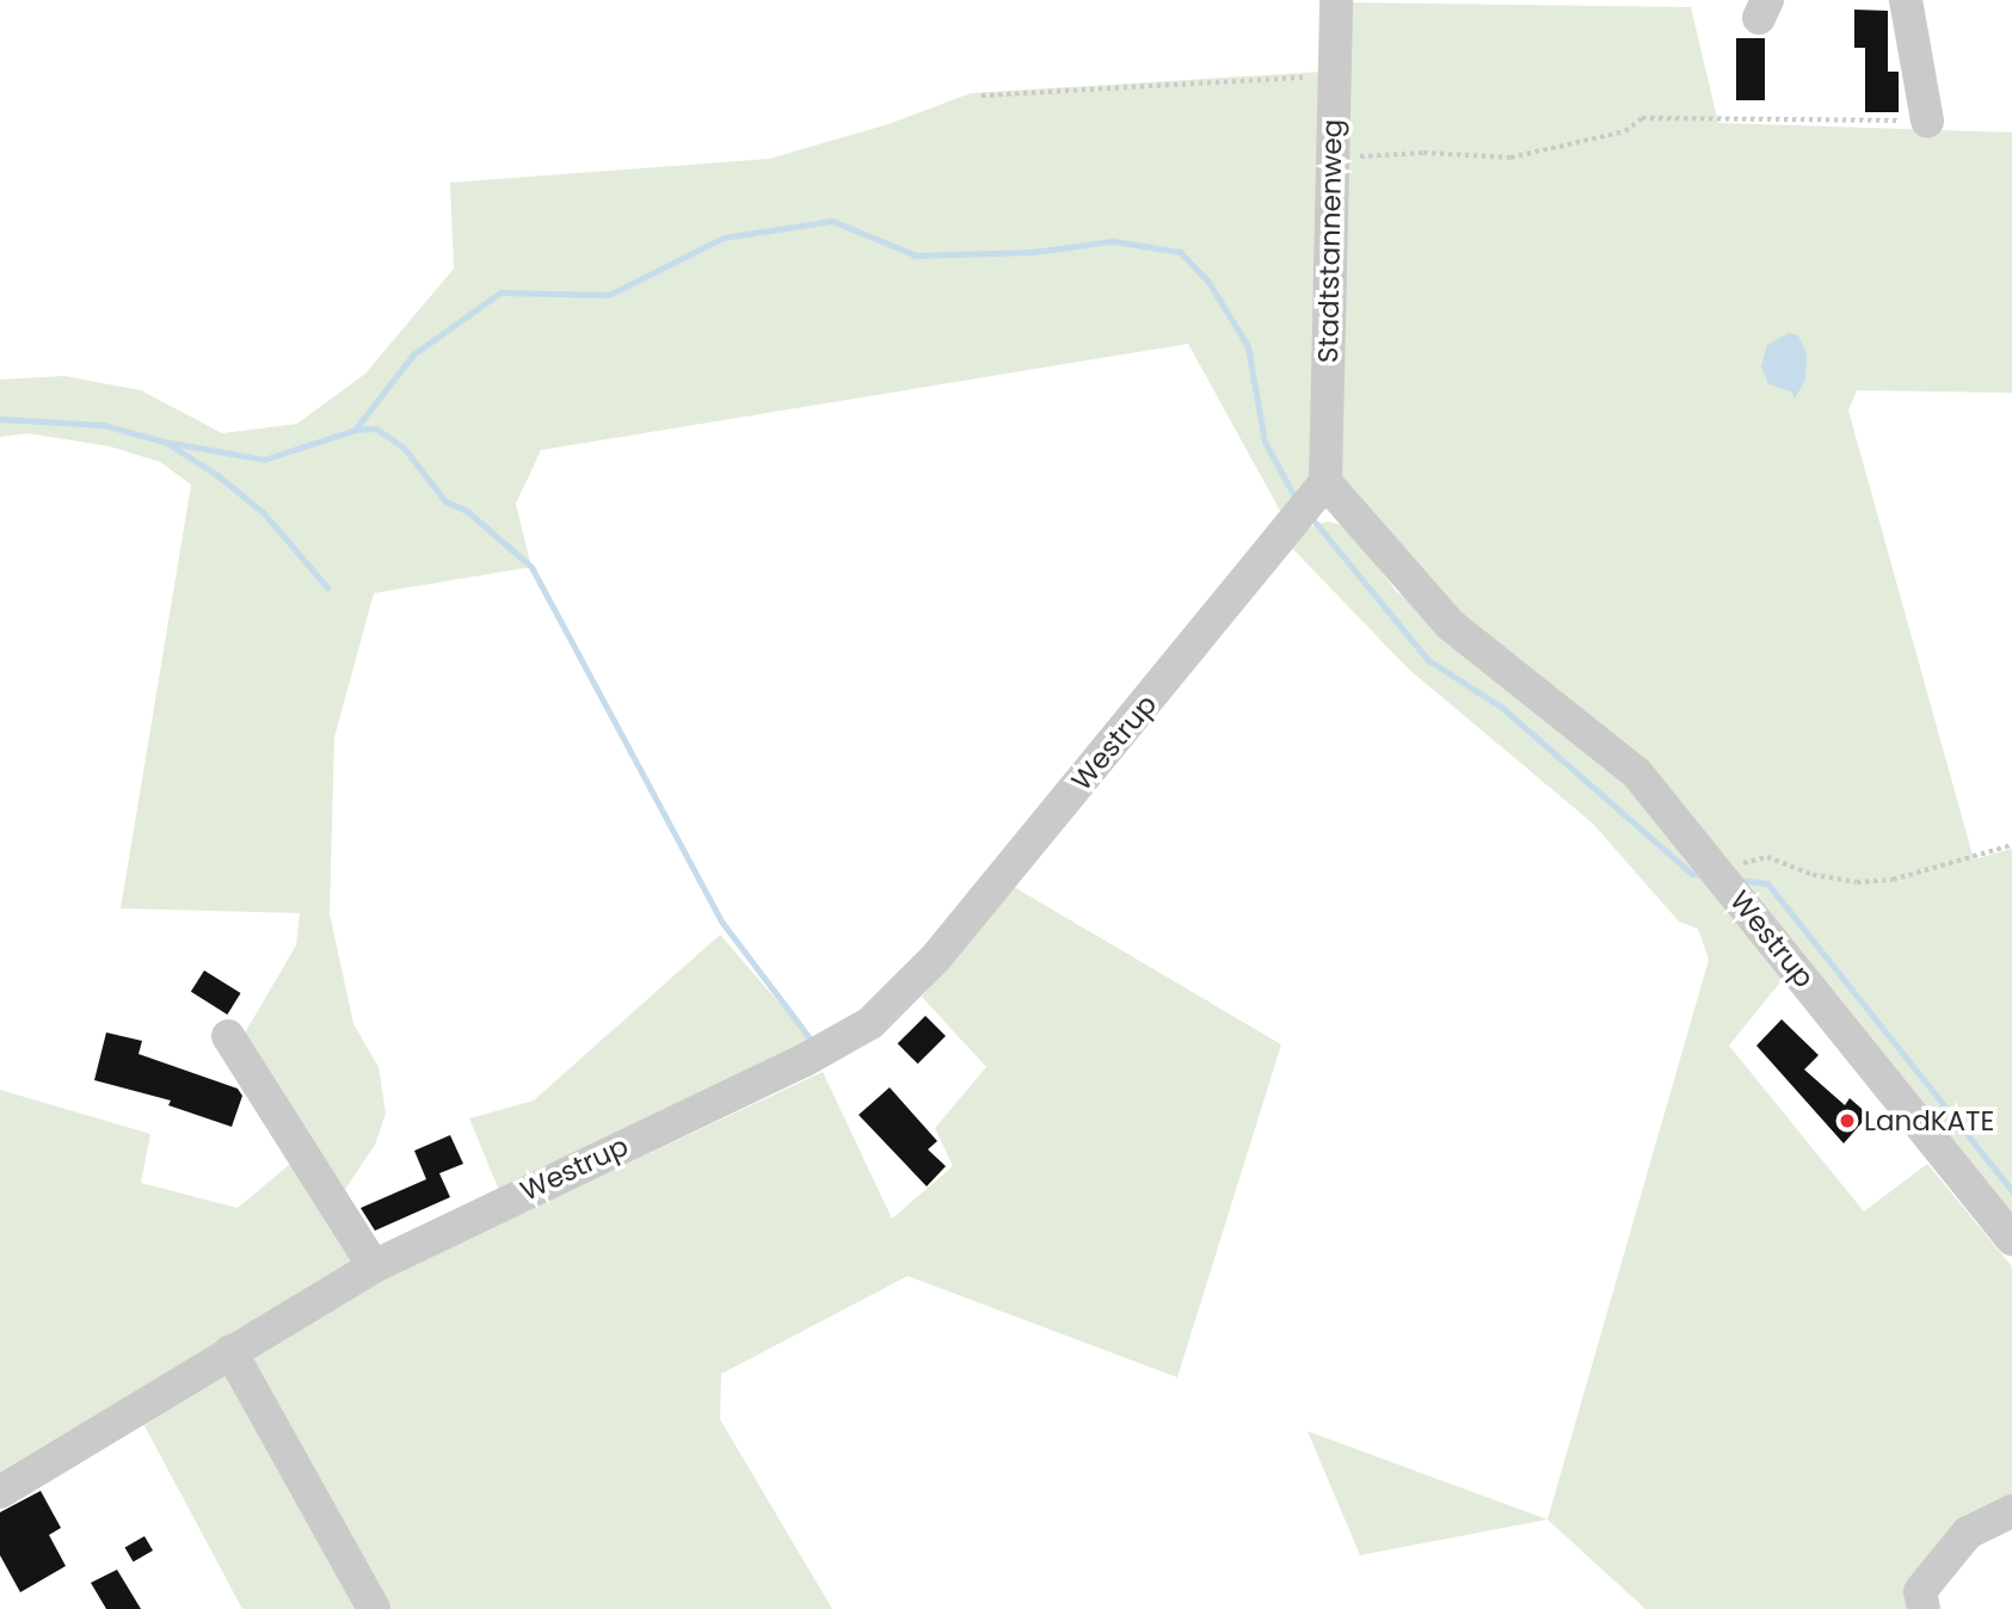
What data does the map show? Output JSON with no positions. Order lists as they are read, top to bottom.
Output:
{
  "streets": {
    "street": ["Stadtstannenweg", "Westrup"]
  },
  "crossings": [
    ["Stadtstannenweg", "Westrup"]
  ],
  "places": ["LandKATE"]
}
